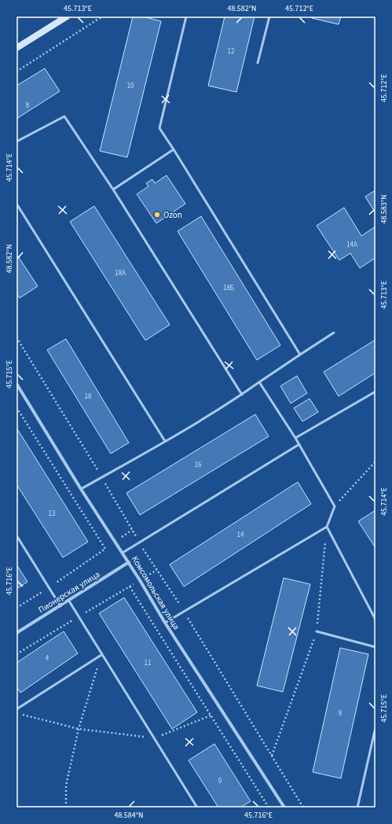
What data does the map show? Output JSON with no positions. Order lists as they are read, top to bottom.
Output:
{
  "streets": {
    "street": ["Пионерская улица", "Комсомольская улица"]
  },
  "crossings": [
    ["Пионерская улица", "Комсомольская улица"]
  ],
  "places": ["Ozon"],
  "house_numbers": [
    "12",
    "10",
    "8",
    "14А",
    "18А",
    "18Б",
    "18",
    "16",
    "13",
    "14",
    "4",
    "11",
    "8",
    "9"
  ],
  "coordinates": [
    "45.713°E",
    "48.582°N",
    "45.712°E",
    "45.714°E",
    "48.583°N",
    "45.715°E",
    "45.716°E",
    "48.584°N"
  ]
}
